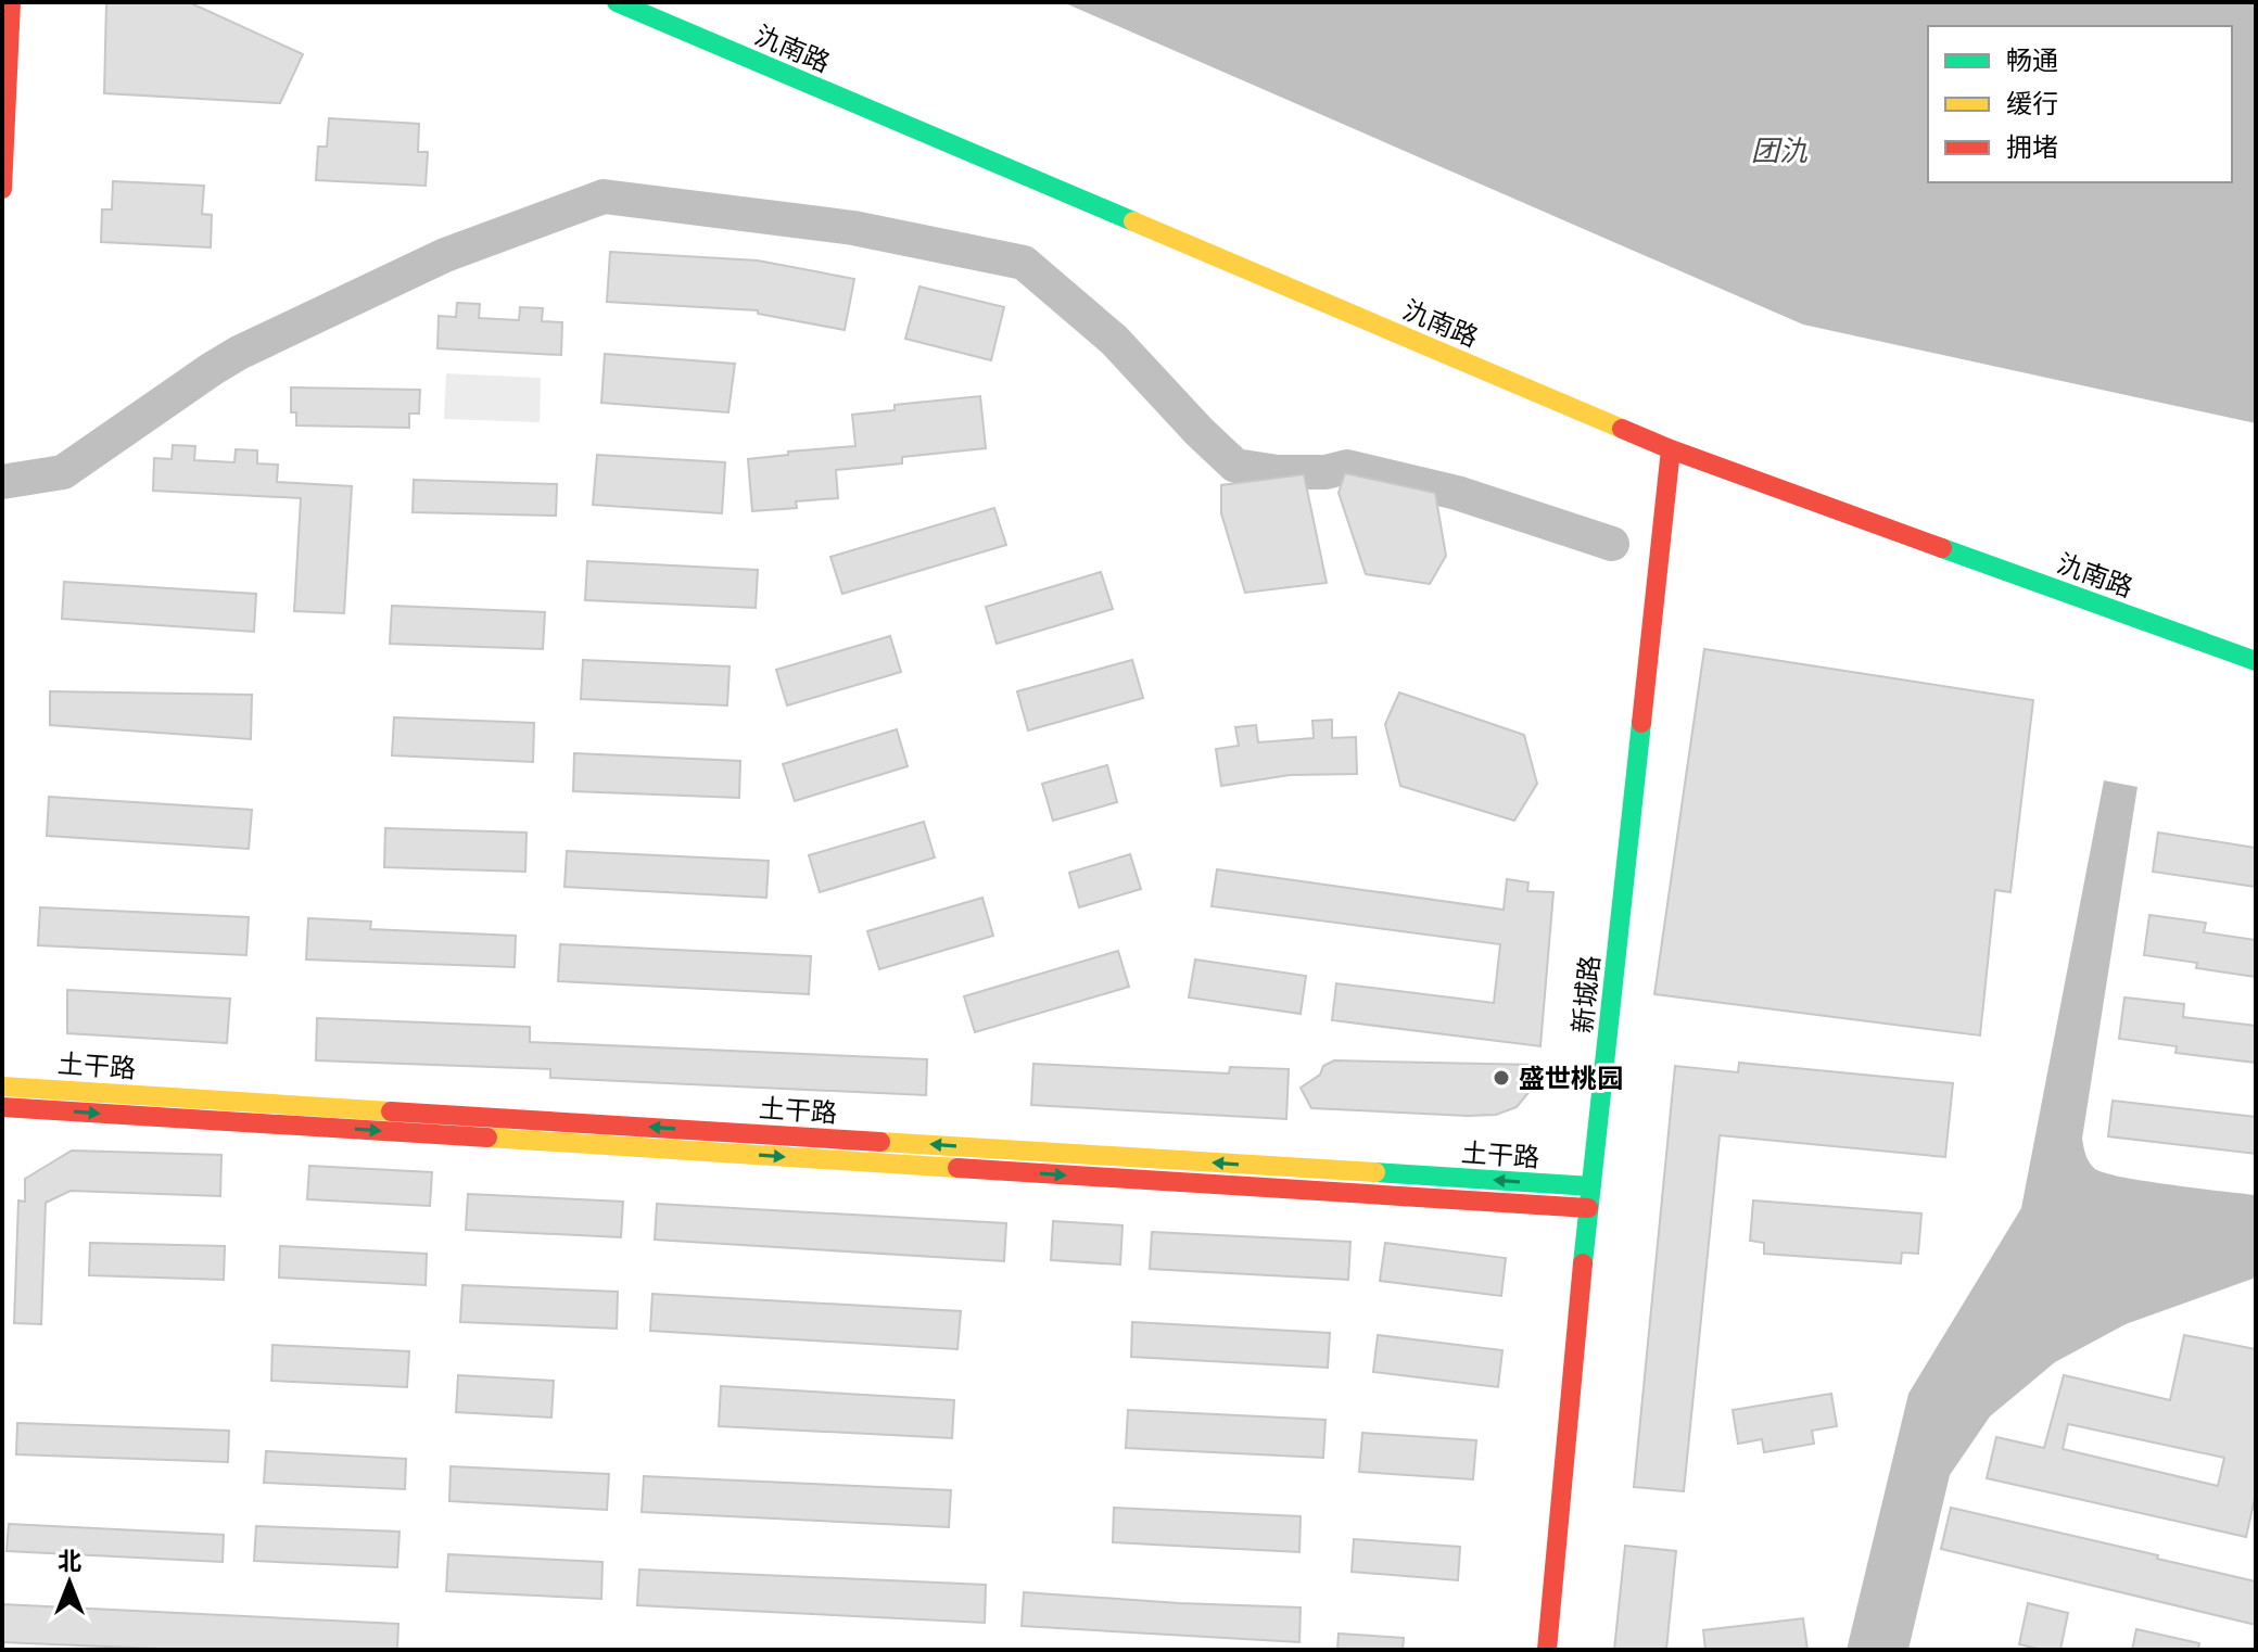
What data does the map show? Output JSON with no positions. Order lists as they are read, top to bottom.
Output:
{
  "streets": {
    "street": ["氿南路", "新城路", "土干路"]
  },
  "crossings": [
    ["氿南路", "新城路"],
    ["新城路", "土干路"]
  ],
  "water": ["团氿"],
  "places": ["盛世桃园"],
  "legend": ["畅通", "缓行", "拥堵"],
  "north": "top"
}
